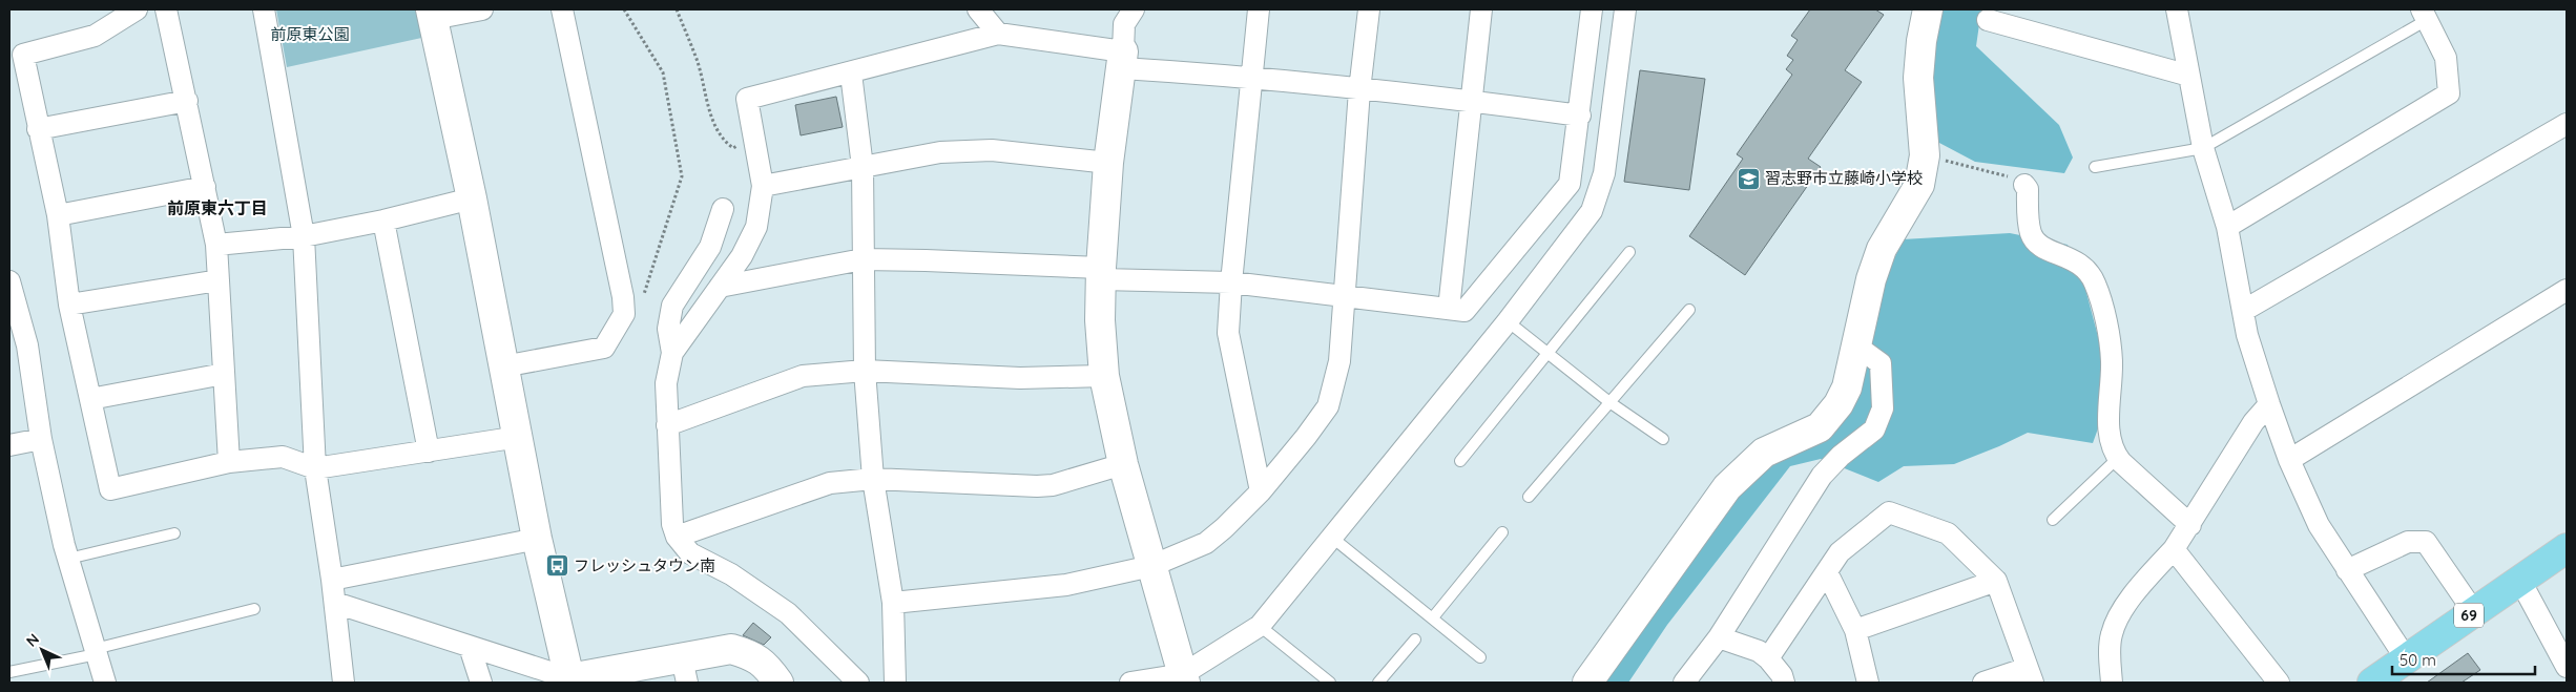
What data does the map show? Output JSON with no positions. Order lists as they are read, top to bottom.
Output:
{
  "streets": {
    "main road": ["69"]
  },
  "districts": ["前原東六丁目"],
  "parks": ["前原東公園"],
  "places": {
    "school or university": ["習志野市立藤崎小学校"],
    "bus stop": ["フレッシュタウン南"]
  },
  "scale_bar": "50 m",
  "north": "top left"
}
